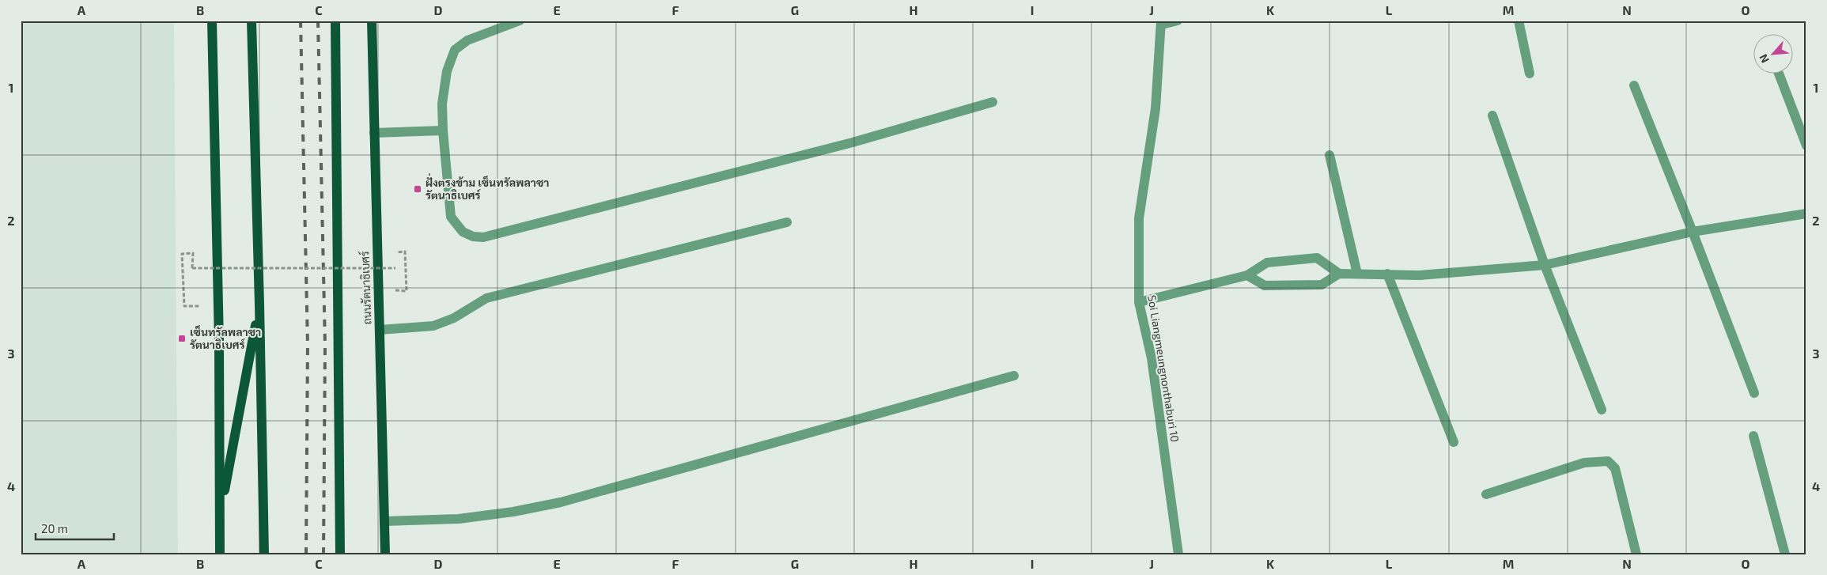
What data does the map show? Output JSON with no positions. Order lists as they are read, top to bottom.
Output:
{
  "streets": {
    "main road": ["ถนนรัตนาธิเบศร์"],
    "street": ["Soi Liangmeungnonthaburi 10"]
  },
  "places": {
    "transit": ["ฝั่งตรงข้าม เซ็นทรัลพลาซา รัตนาธิเบศร์", "เซ็นทรัลพลาซา รัตนาธิเบศร์"]
  },
  "scale_bar": "20 m",
  "north": "bottom left",
  "grid": {
    "columns": [
      "A",
      "B",
      "C",
      "D",
      "E",
      "F",
      "G",
      "H",
      "I",
      "J",
      "K",
      "L",
      "M",
      "N",
      "O"
    ],
    "rows": [
      "1",
      "2",
      "3",
      "4"
    ]
  }
}
